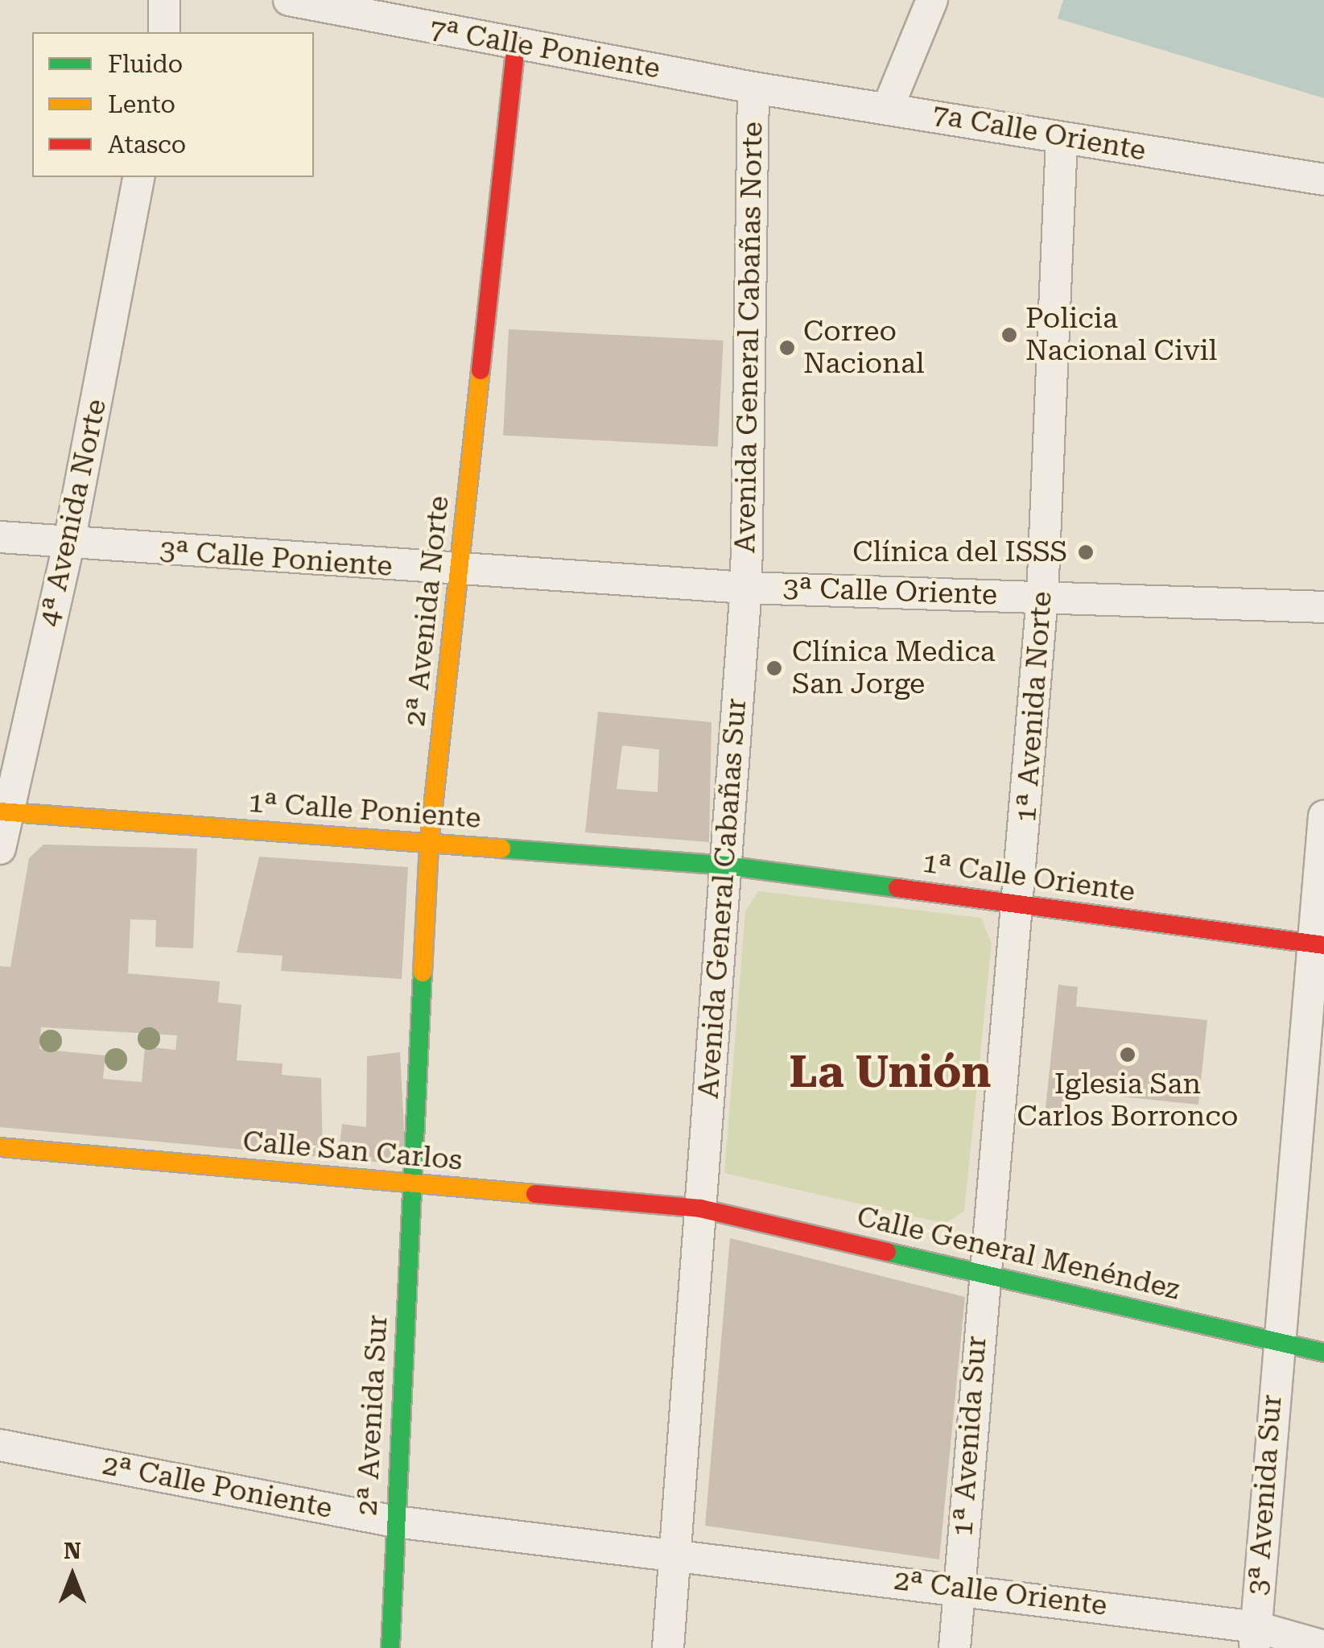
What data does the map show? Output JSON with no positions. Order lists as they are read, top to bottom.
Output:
{
  "streets": {
    "main road": [
      "2ª Avenida Norte",
      "1ª Calle Poniente",
      "1ª Calle Oriente",
      "Calle San Carlos",
      "Calle General Menéndez",
      "2ª Avenida Sur"
    ],
    "street": [
      "7ª Calle Poniente",
      "7a Calle Oriente",
      "Avenida General Cabañas Norte",
      "4ª Avenida Norte",
      "3ª Calle Poniente",
      "3ª Calle Oriente",
      "1ª Avenida Norte",
      "Avenida General Cabañas Sur",
      "1ª Avenida Sur",
      "2ª Calle Poniente",
      "3ª Avenida Sur",
      "2ª Calle Oriente"
    ]
  },
  "crossings": [
    ["7ª Calle Poniente", "7a Calle Oriente"],
    ["7ª Calle Poniente", "Avenida General Cabañas Norte"],
    ["7ª Calle Poniente", "2ª Avenida Norte"],
    ["7a Calle Oriente", "Avenida General Cabañas Norte"],
    ["7a Calle Oriente", "1ª Avenida Norte"],
    ["Avenida General Cabañas Norte", "3ª Calle Poniente"],
    ["Avenida General Cabañas Norte", "3ª Calle Oriente"],
    ["Avenida General Cabañas Norte", "Avenida General Cabañas Sur"],
    ["4ª Avenida Norte", "3ª Calle Poniente"],
    ["4ª Avenida Norte", "1ª Calle Poniente"],
    ["3ª Calle Poniente", "3ª Calle Oriente"],
    ["3ª Calle Poniente", "2ª Avenida Norte"],
    ["3ª Calle Poniente", "Avenida General Cabañas Sur"],
    ["3ª Calle Oriente", "1ª Avenida Norte"],
    ["3ª Calle Oriente", "Avenida General Cabañas Sur"],
    ["2ª Avenida Norte", "1ª Calle Poniente"],
    ["2ª Avenida Norte", "Calle San Carlos"],
    ["2ª Avenida Norte", "2ª Avenida Sur"],
    ["1ª Avenida Norte", "1ª Calle Oriente"],
    ["1ª Avenida Norte", "Calle General Menéndez"],
    ["1ª Avenida Norte", "1ª Avenida Sur"],
    ["1ª Calle Poniente", "1ª Calle Oriente"],
    ["1ª Calle Poniente", "Avenida General Cabañas Sur"],
    ["1ª Calle Oriente", "Avenida General Cabañas Sur"],
    ["1ª Calle Oriente", "3ª Avenida Sur"],
    ["Avenida General Cabañas Sur", "Calle San Carlos"],
    ["Avenida General Cabañas Sur", "Calle General Menéndez"],
    ["Avenida General Cabañas Sur", "2ª Calle Poniente"],
    ["Avenida General Cabañas Sur", "2ª Calle Oriente"],
    ["Calle San Carlos", "Calle General Menéndez"],
    ["Calle San Carlos", "2ª Avenida Sur"],
    ["Calle General Menéndez", "1ª Avenida Sur"],
    ["Calle General Menéndez", "3ª Avenida Sur"],
    ["2ª Avenida Sur", "2ª Calle Poniente"],
    ["1ª Avenida Sur", "2ª Calle Oriente"],
    ["2ª Calle Poniente", "2ª Calle Oriente"],
    ["3ª Avenida Sur", "2ª Calle Oriente"]
  ],
  "districts": ["La Unión"],
  "places": [
    "Policia Nacional Civil",
    "Correo Nacional",
    "Clínica del ISSS",
    "Clínica Medica San Jorge",
    "Iglesia San Carlos Borronco"
  ],
  "legend": ["Fluido", "Lento", "Atasco"],
  "north": "top"
}
